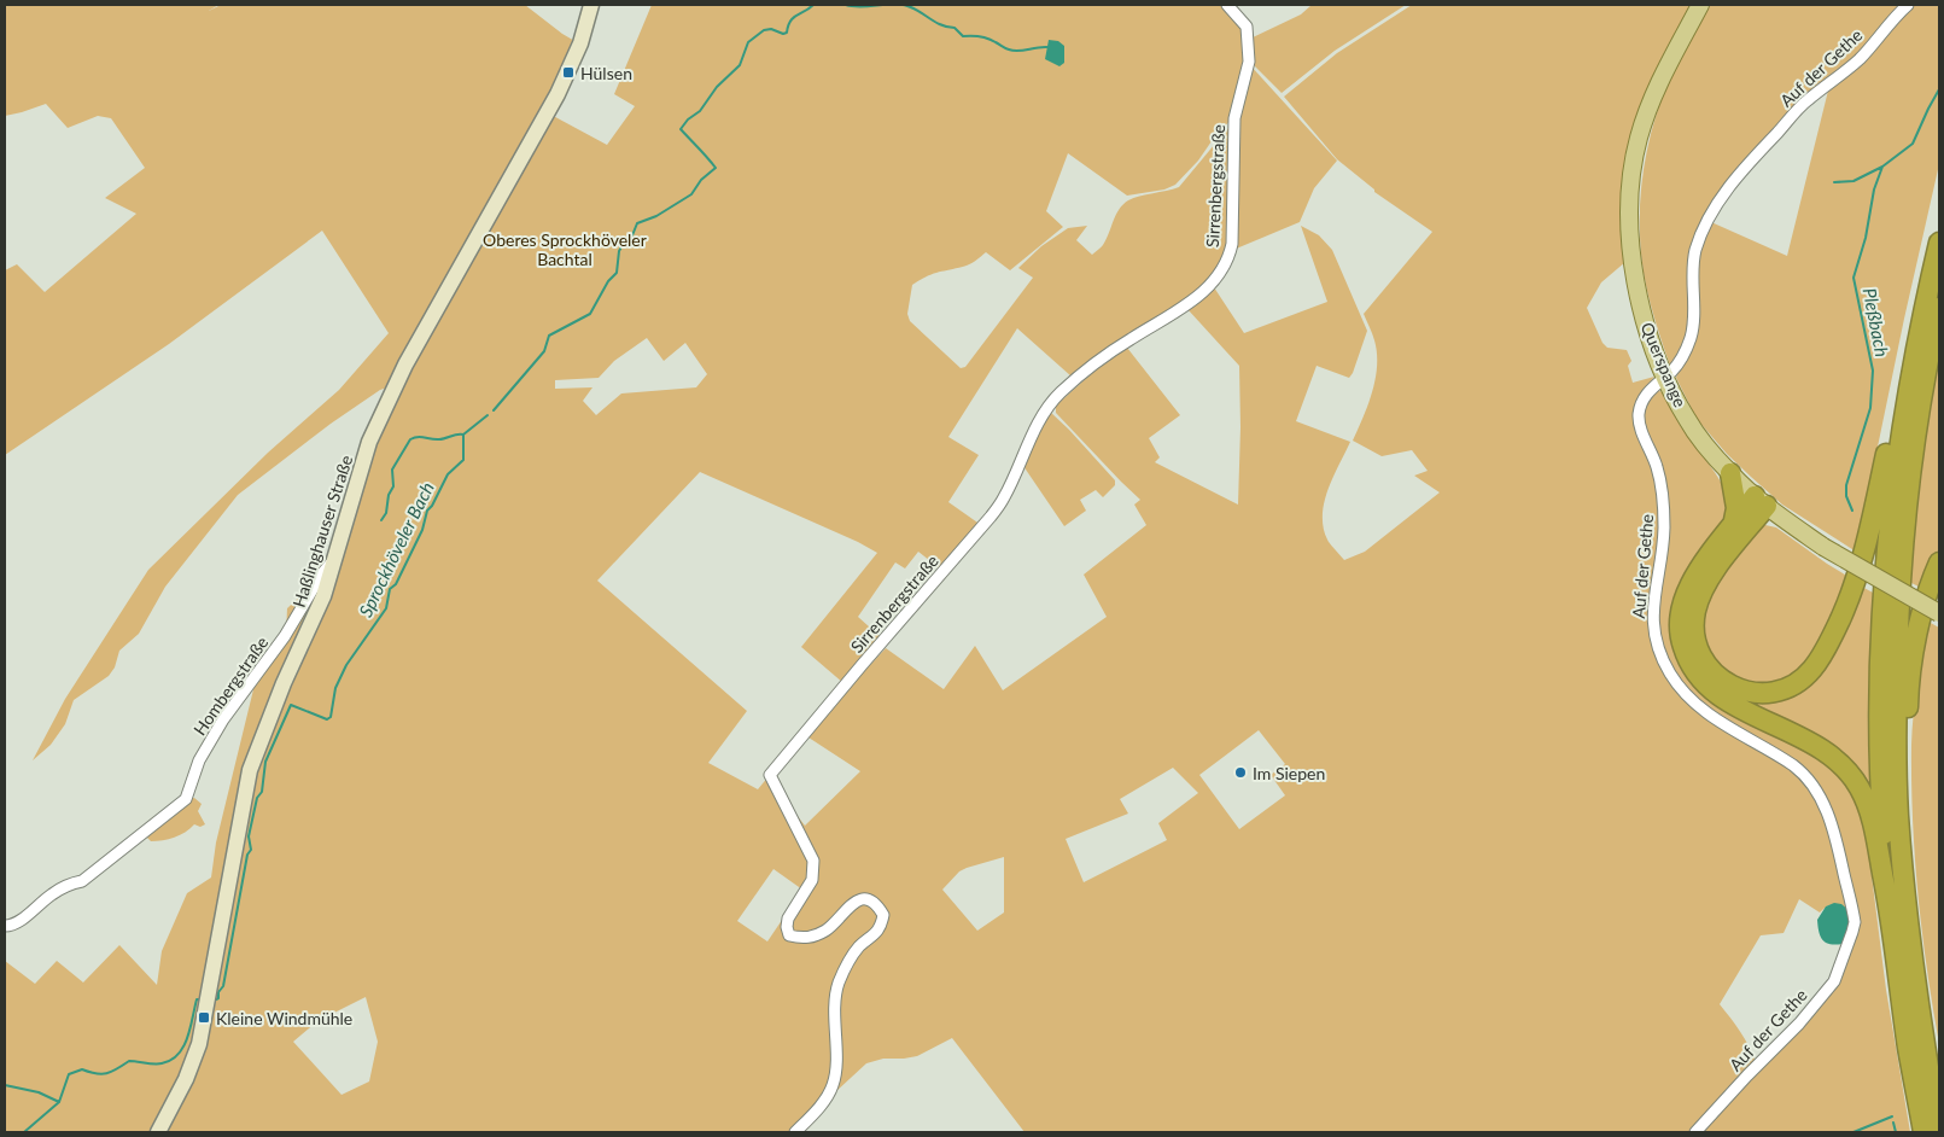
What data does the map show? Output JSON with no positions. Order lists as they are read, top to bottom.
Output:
{
  "streets": {
    "main road": ["Querspange", "Haßlinghauser Straße"],
    "street": ["Auf der Gethe", "Sirrenbergstraße", "Hombergstraße"]
  },
  "crossings": [
    ["Auf der Gethe", "Querspange"],
    ["Haßlinghauser Straße", "Hombergstraße"]
  ],
  "water": ["Pleßbach", "Sprockhöveler Bach"],
  "parks": ["Oberes Sprockhöveler Bachtal"],
  "places": {
    "transit": ["Hülsen", "Kleine Windmühle"],
    "other": ["Im Siepen"]
  }
}
